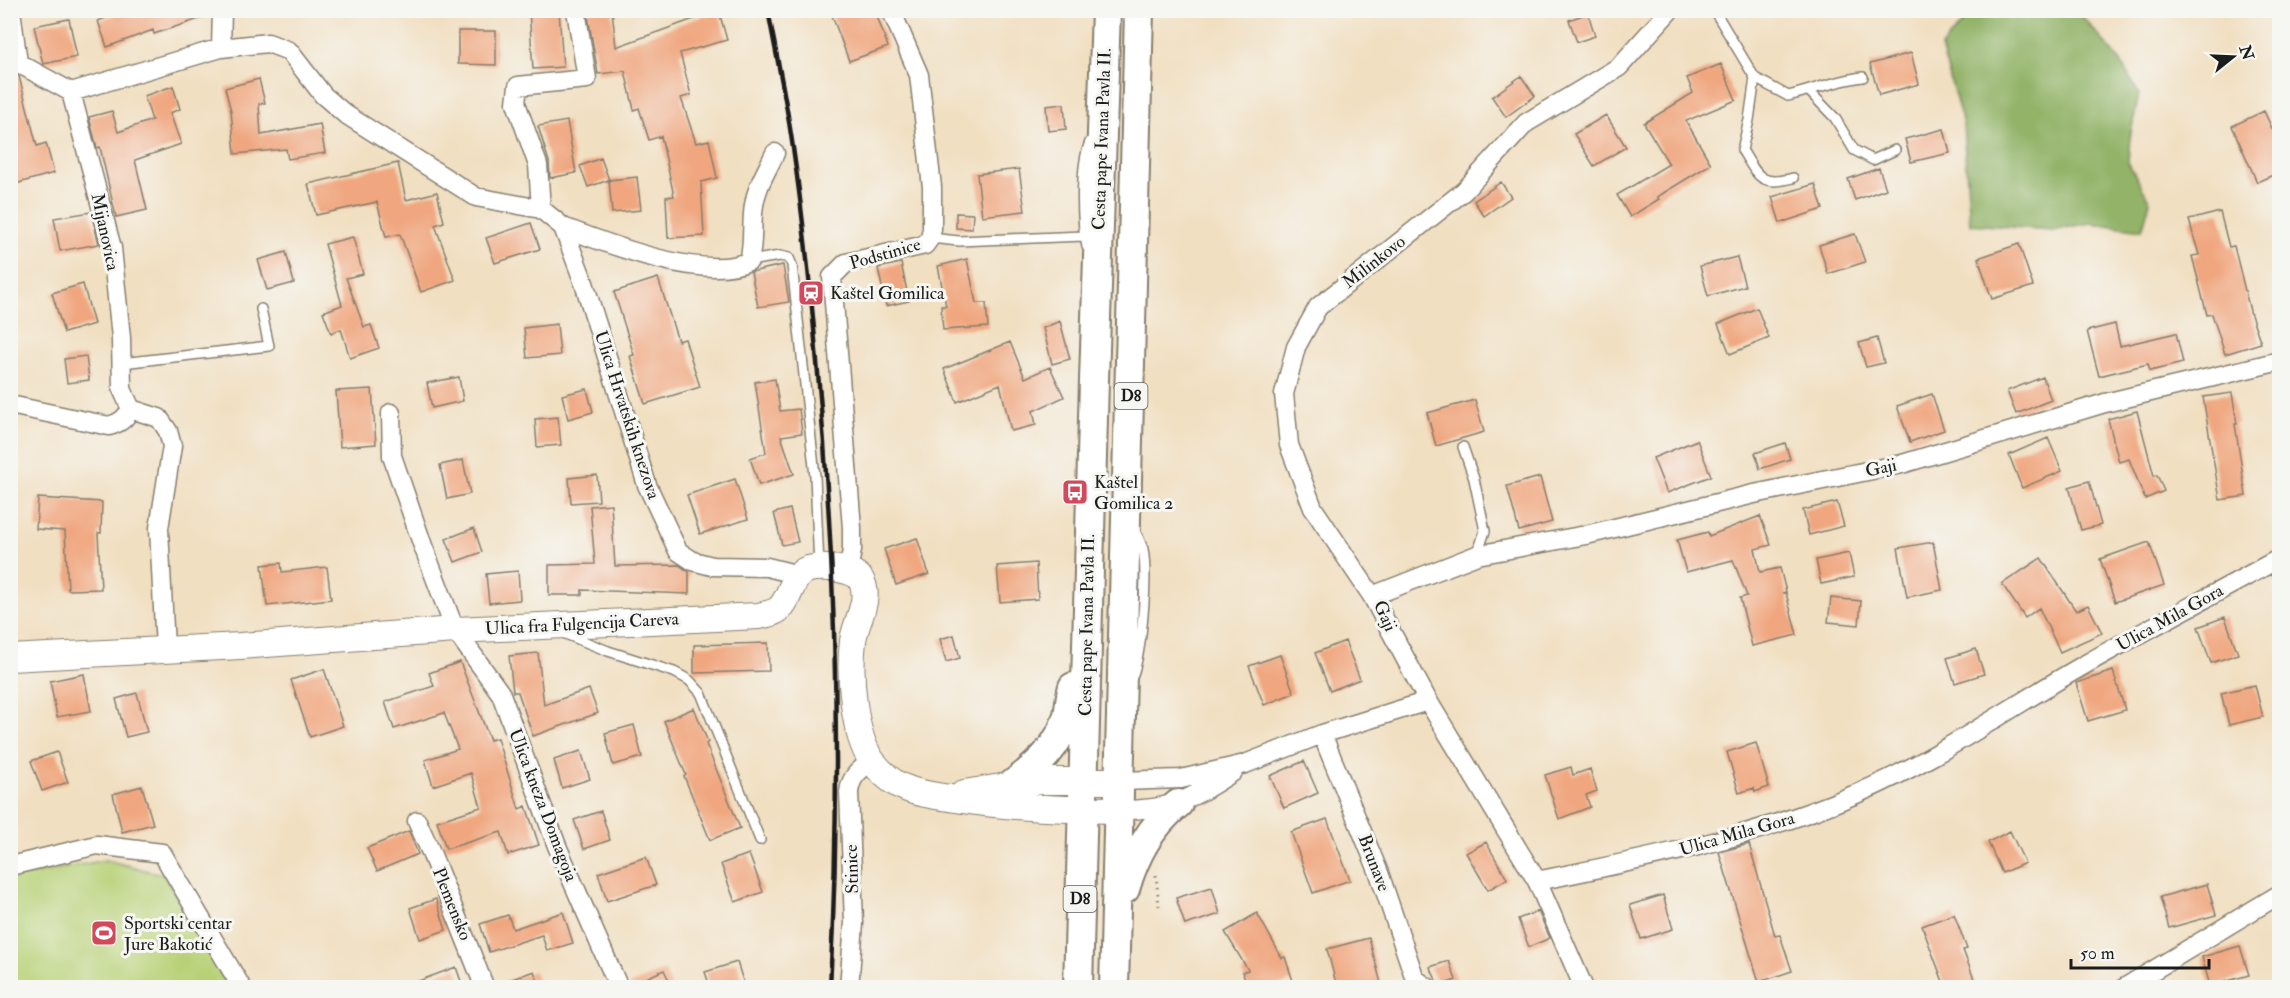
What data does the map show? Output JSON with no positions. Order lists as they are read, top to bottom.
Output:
{
  "streets": {
    "main road": ["Cesta pape Ivana Pavla II.", "D8"],
    "street": [
      "Mijanovica",
      "Podstinice",
      "Milinkovo",
      "Ulica Hrvatskih knezova",
      "Gaji",
      "Ulica Mila Gora",
      "Ulica fra Fulgencija Careva",
      "Ulica kneza Domagoja",
      "Brunave",
      "Stinice",
      "Plemensko"
    ]
  },
  "crossings": [
    ["Milinkovo", "Gaji"],
    ["Ulica Hrvatskih knezova", "Ulica fra Fulgencija Careva"],
    ["Ulica fra Fulgencija Careva", "Ulica kneza Domagoja"]
  ],
  "places": {
    "station": ["Kaštel Gomilica"],
    "bus stop": ["Kaštel Gomilica 2"],
    "sports": ["Sportski centar Jure Bakotić"]
  },
  "scale_bar": "50 m",
  "north": "right"
}
